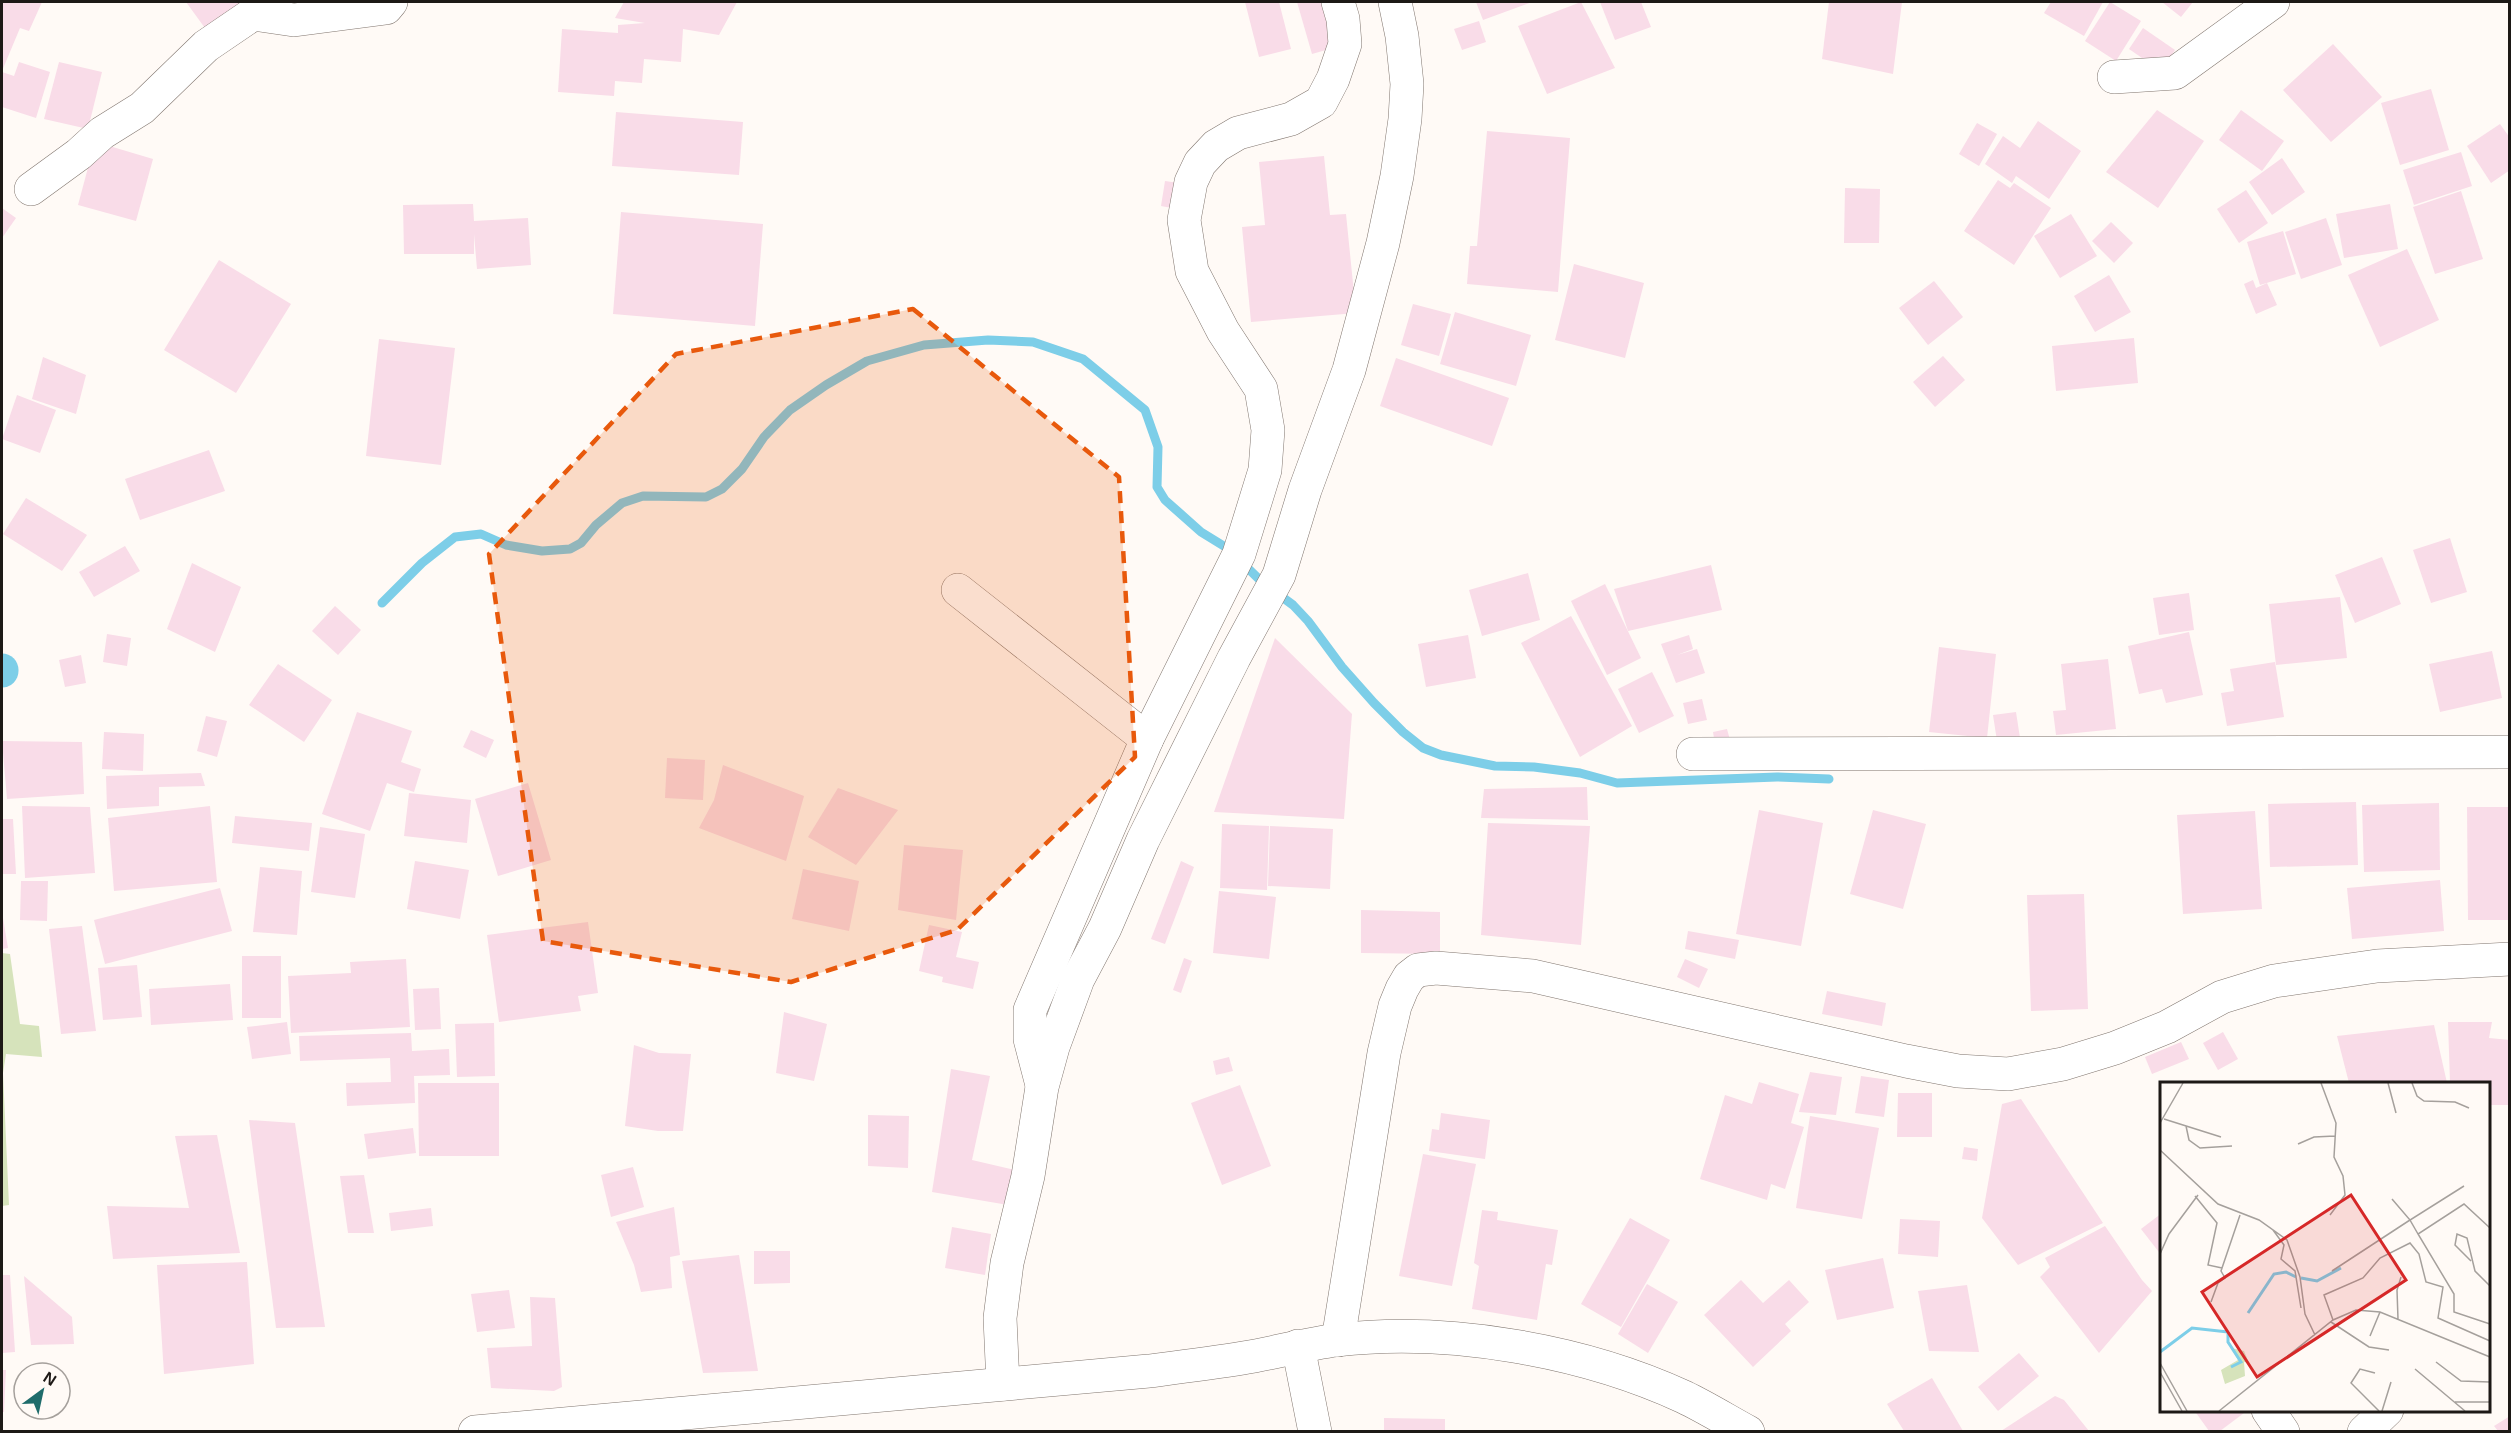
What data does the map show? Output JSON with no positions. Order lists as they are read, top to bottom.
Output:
{
  "north": "top right"
}
